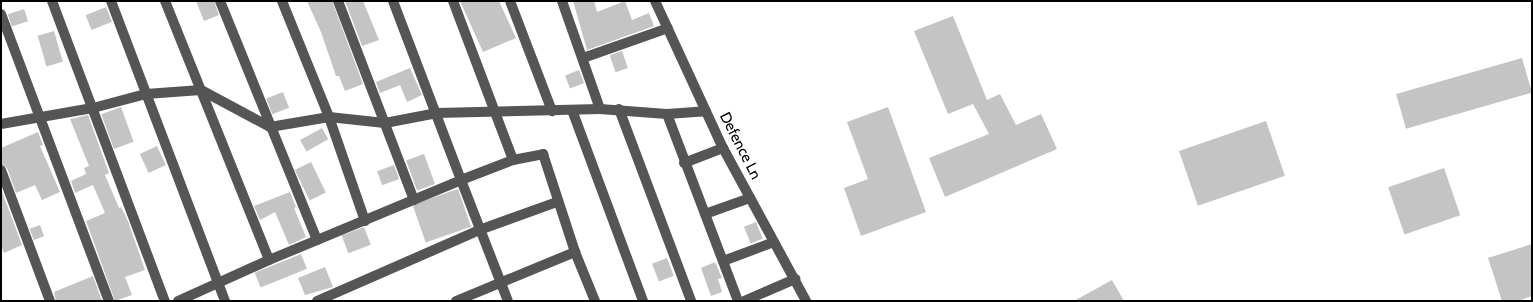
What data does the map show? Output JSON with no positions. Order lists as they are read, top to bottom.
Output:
{
  "streets": {
    "street": ["Defence Ln"]
  }
}
